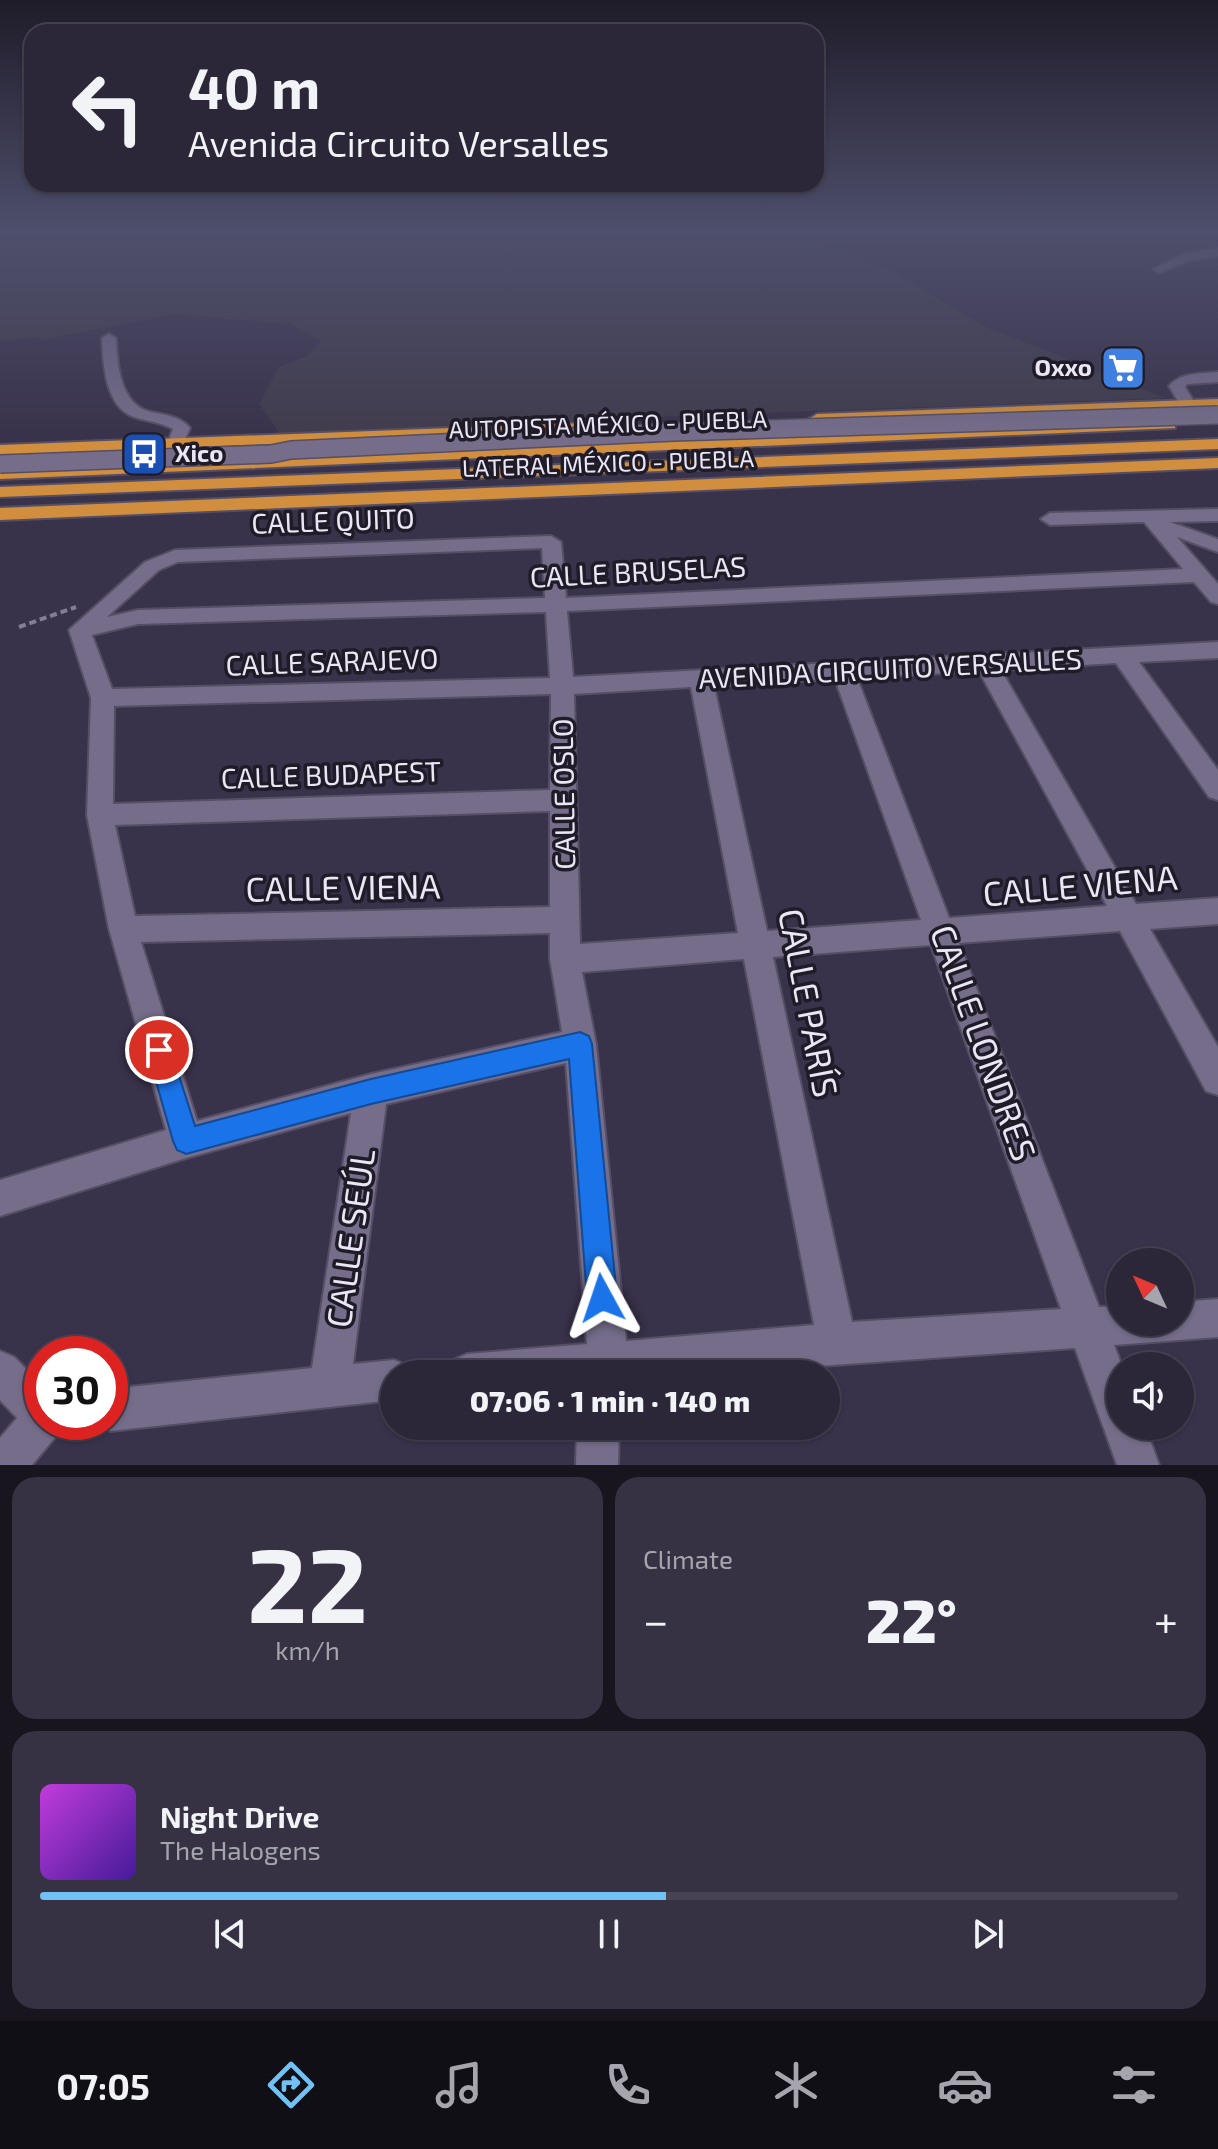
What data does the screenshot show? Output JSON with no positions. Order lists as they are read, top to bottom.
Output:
{
  "streets": {
    "highway": ["AUTOPISTA MÉXICO - PUEBLA", "LATERAL MÉXICO - PUEBLA"],
    "street": [
      "CALLE QUITO",
      "CALLE BRUSELAS",
      "CALLE SARAJEVO",
      "AVENIDA CIRCUITO VERSALLES",
      "CALLE BUDAPEST",
      "CALLE OSLO",
      "CALLE VIENA",
      "CALLE PARÍS",
      "CALLE LONDRES",
      "CALLE SEÚL"
    ]
  },
  "crossings": [
    ["CALLE QUITO", "CALLE BRUSELAS"],
    ["CALLE QUITO", "CALLE OSLO"],
    ["CALLE BRUSELAS", "CALLE OSLO"],
    ["CALLE SARAJEVO", "AVENIDA CIRCUITO VERSALLES"],
    ["CALLE SARAJEVO", "CALLE OSLO"],
    ["AVENIDA CIRCUITO VERSALLES", "CALLE OSLO"],
    ["AVENIDA CIRCUITO VERSALLES", "CALLE PARÍS"],
    ["AVENIDA CIRCUITO VERSALLES", "CALLE LONDRES"],
    ["CALLE BUDAPEST", "CALLE OSLO"],
    ["CALLE OSLO", "CALLE VIENA"],
    ["CALLE VIENA", "CALLE PARÍS"],
    ["CALLE VIENA", "CALLE LONDRES"]
  ],
  "places": {
    "supermarket": ["Oxxo"],
    "bus stop": ["Xico"]
  },
  "north": "top left",
  "page": {
    "turn": ["40 m", "Avenida Circuito Versalles"],
    "limit": "30",
    "trip": "07:06 · 1 min · 140 m",
    "tile": [
      ["22", "km/h"],
      "Climate"
    ],
    "heat": ["−", "22°", "+"],
    "song": ["Night Drive", "The Halogens"],
    "tabs": "07:05"
  }
}
